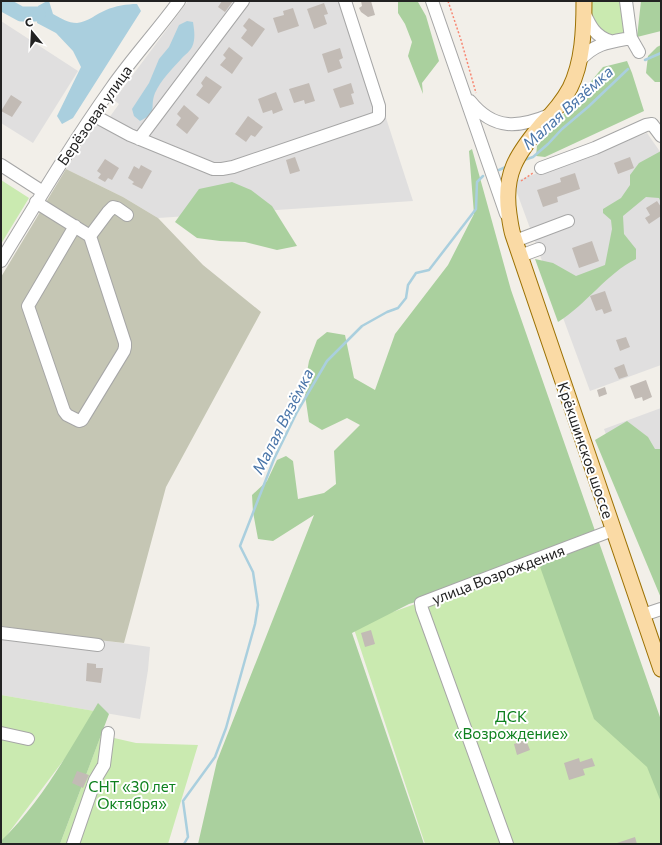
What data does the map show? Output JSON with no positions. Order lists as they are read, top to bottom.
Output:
{
  "streets": {
    "main road": ["Крёкшинское шоссе"],
    "street": ["Берёзовая улица", "улица Возрождения"]
  },
  "crossings": [
    ["Крёкшинское шоссе", "улица Возрождения"]
  ],
  "water": ["Малая Вязёмка"],
  "parks": ["ДСК «Возрождение»", "СНТ «30 лет Октября»"],
  "north": "top"
}
